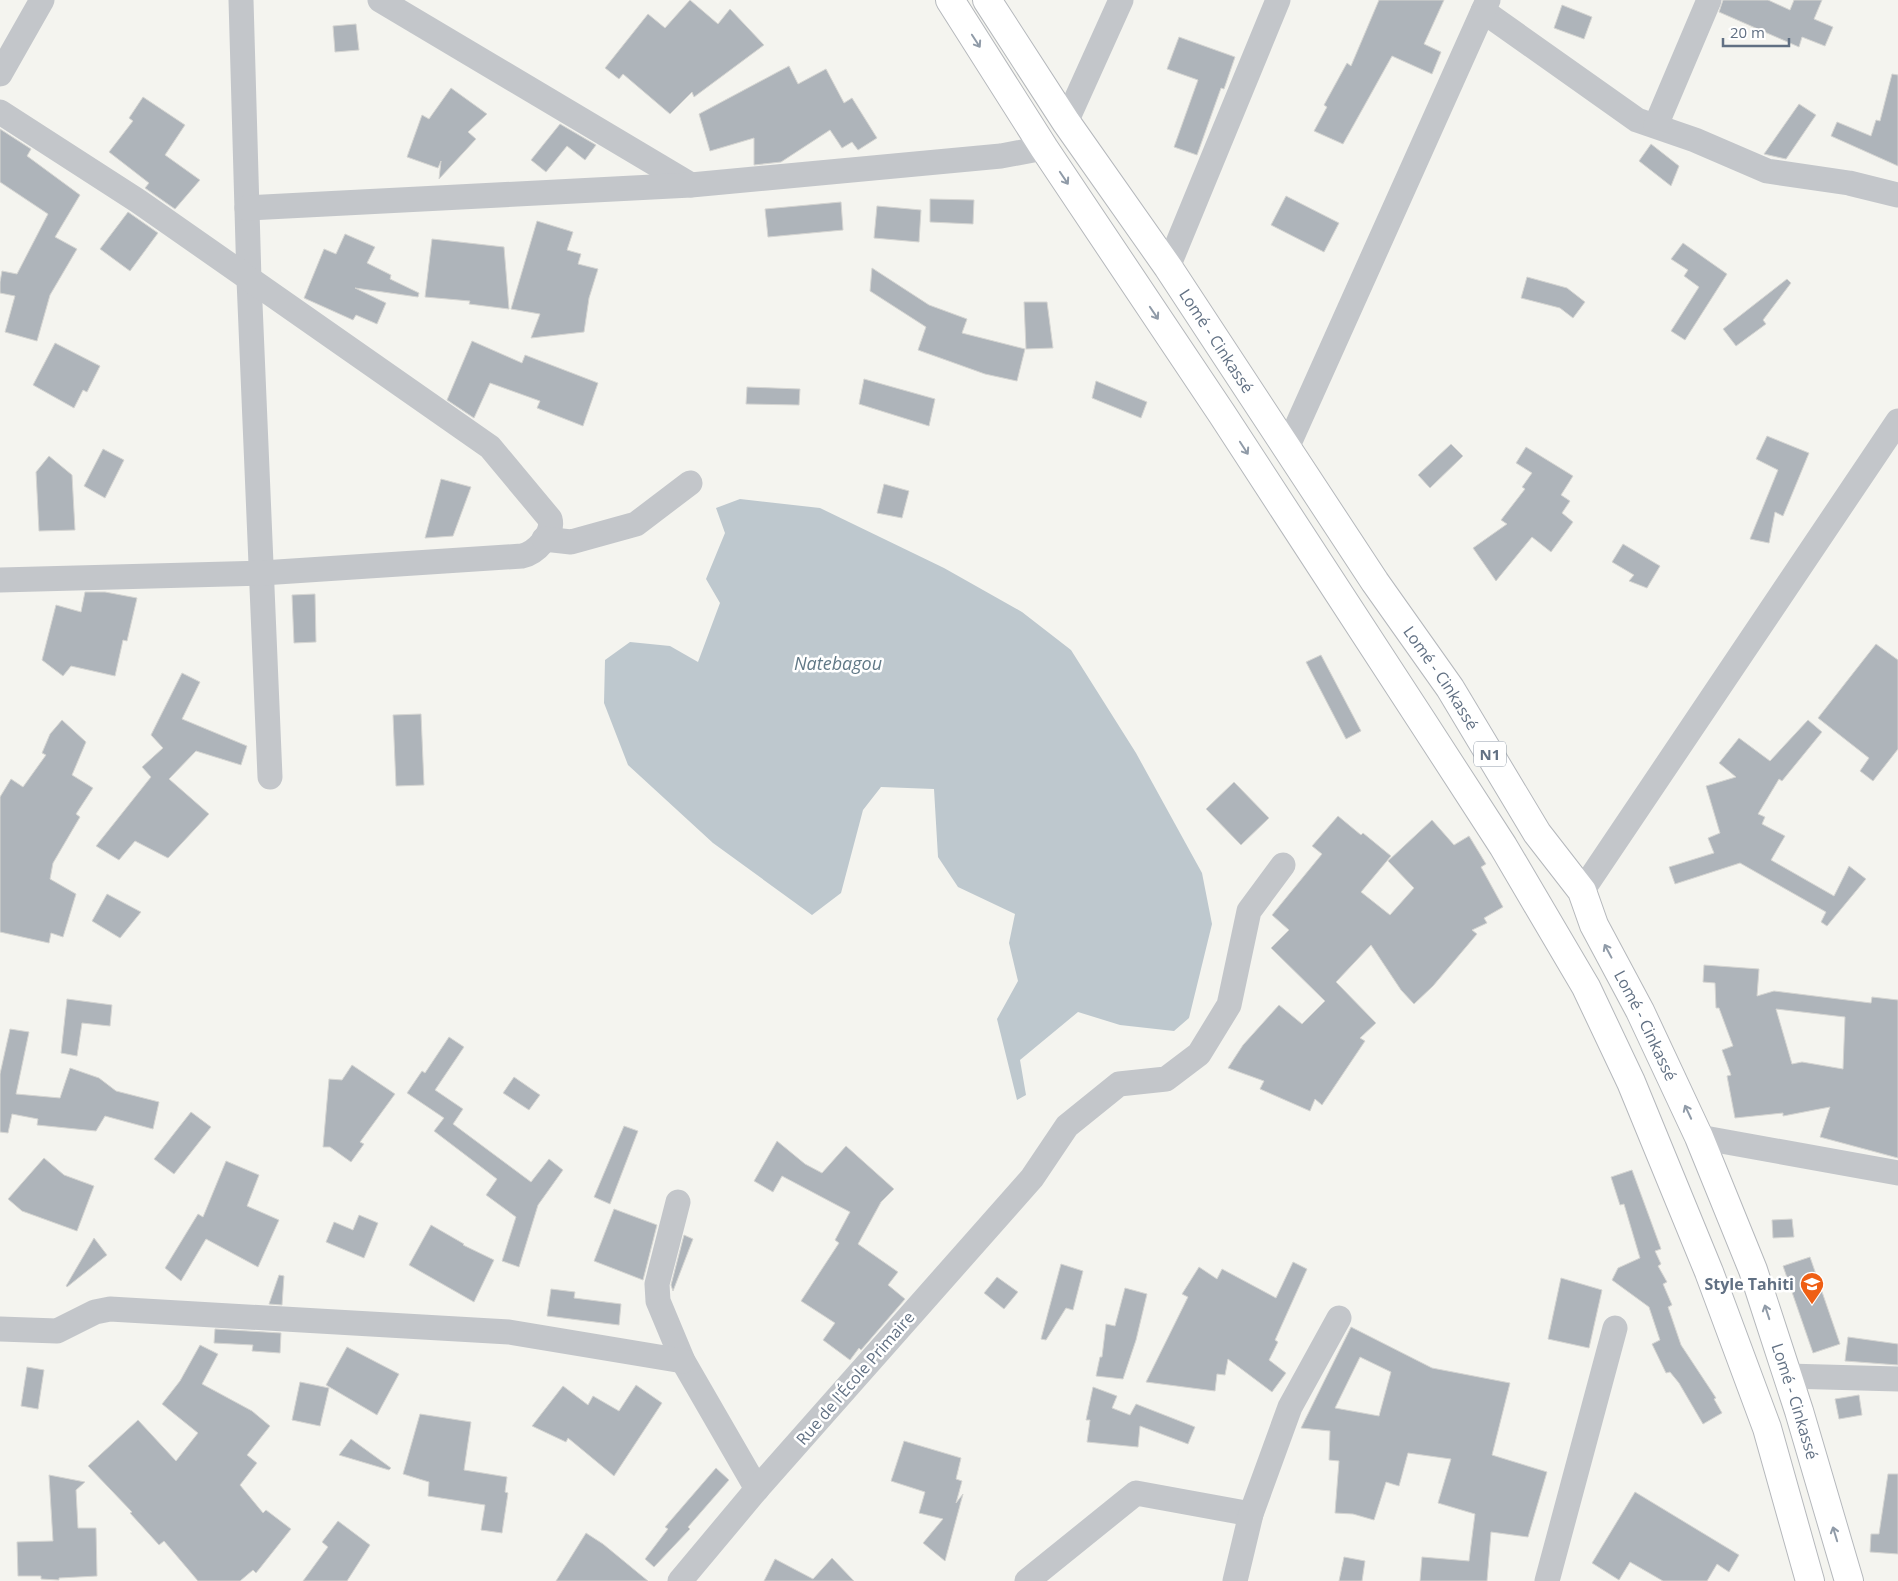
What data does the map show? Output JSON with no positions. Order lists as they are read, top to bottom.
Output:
{
  "streets": {
    "highway": ["Lomé - Cinkassé", "N1"],
    "street": ["Rue de l'École Primaire"]
  },
  "water": ["Natebagou"],
  "places": {
    "school or university": ["Style Tahiti"]
  },
  "scale_bar": "20 m"
}
